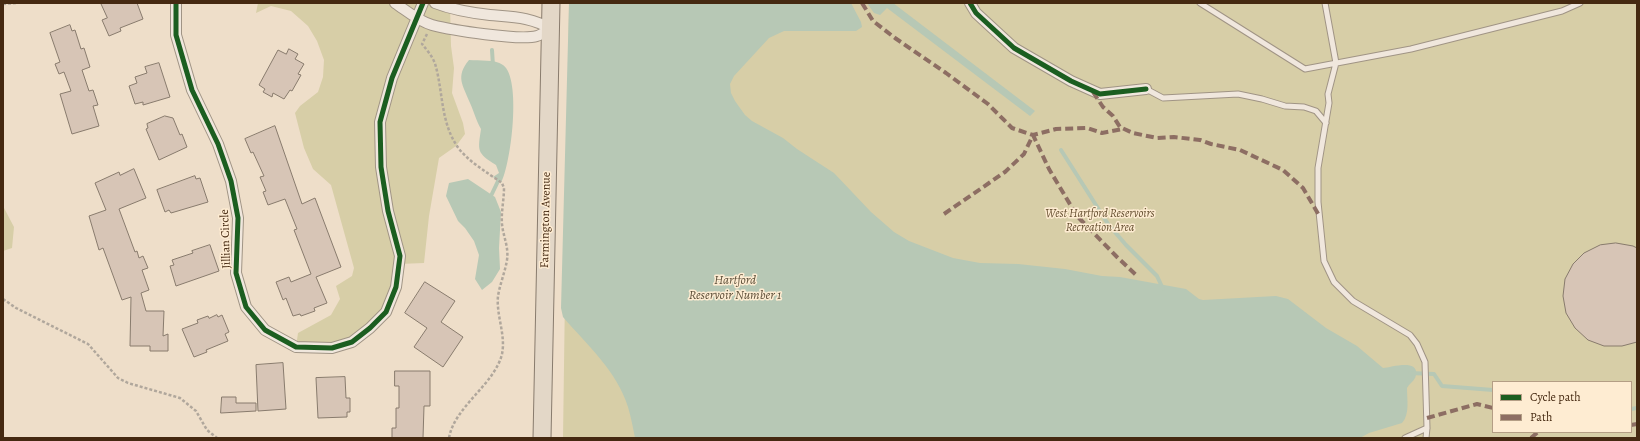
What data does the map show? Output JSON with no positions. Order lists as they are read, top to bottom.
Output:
{
  "streets": {
    "main road": ["Farmington Avenue"],
    "street": ["Jillian Circle"]
  },
  "water": ["Hartford Reservoir Number 1"],
  "parks": ["West Hartford Reservoirs Recreation Area"],
  "legend": ["Cycle path", "Path"]
}
